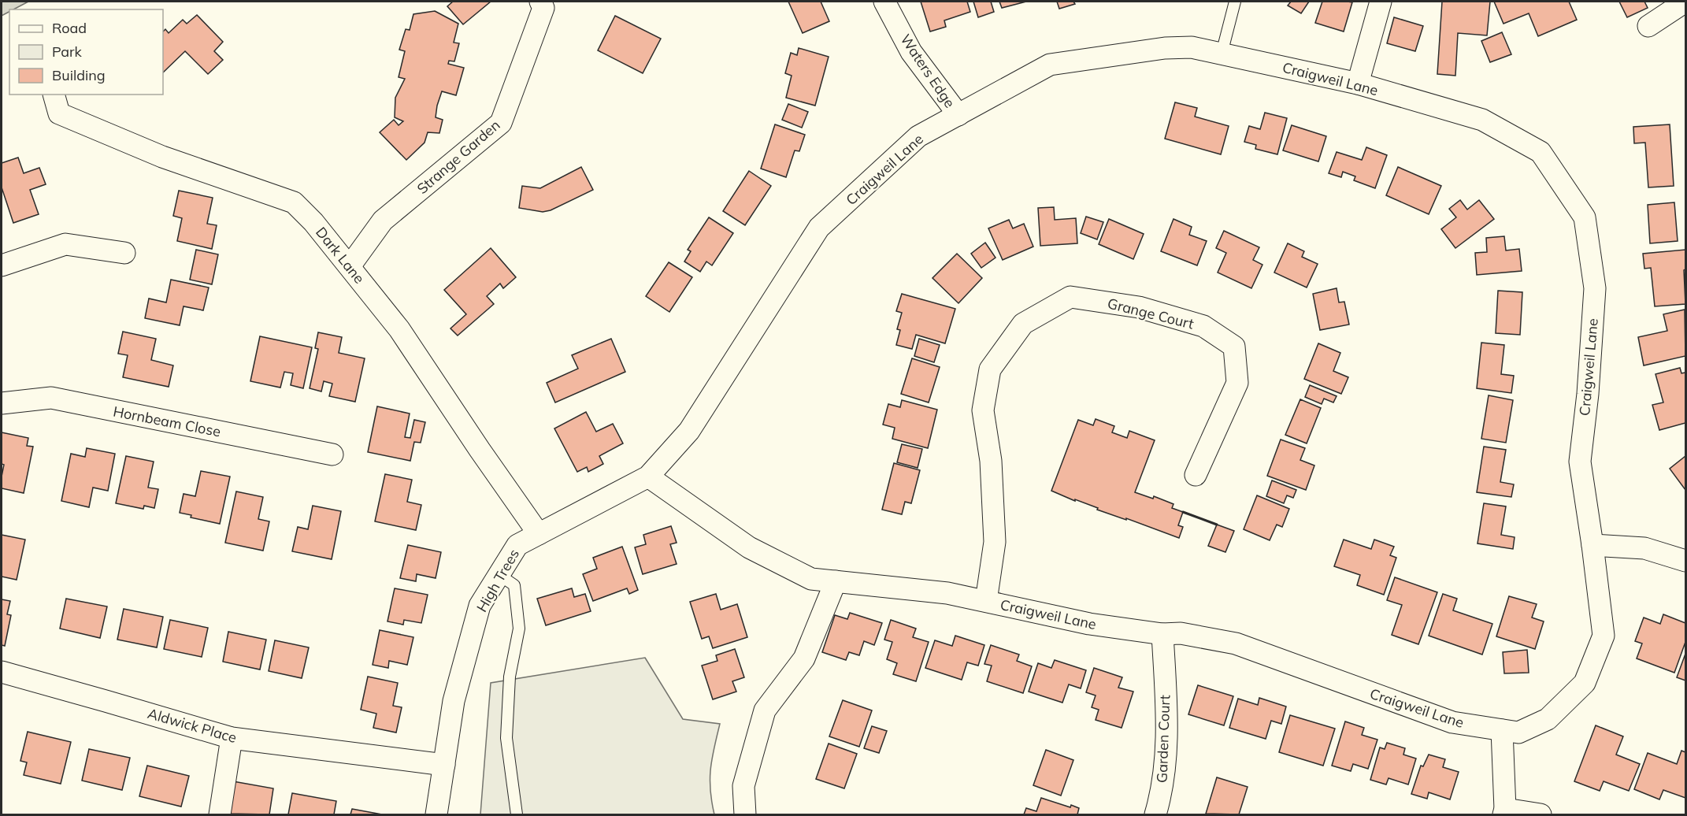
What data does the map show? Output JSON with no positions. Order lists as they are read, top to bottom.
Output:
{
  "streets": {
    "street": [
      "Waters Edge",
      "Craigweil Lane",
      "Strange Garden",
      "Dark Lane",
      "Grange Court",
      "Hornbeam Close",
      "High Trees",
      "Aldwick Place",
      "Garden Court"
    ]
  },
  "crossings": [
    ["Waters Edge", "Craigweil Lane"],
    ["Craigweil Lane", "Grange Court"],
    ["Craigweil Lane", "High Trees"],
    ["Craigweil Lane", "Garden Court"],
    ["Strange Garden", "Dark Lane"],
    ["Dark Lane", "High Trees"],
    ["High Trees", "Aldwick Place"]
  ],
  "legend": ["Road", "Park", "Building"]
}
